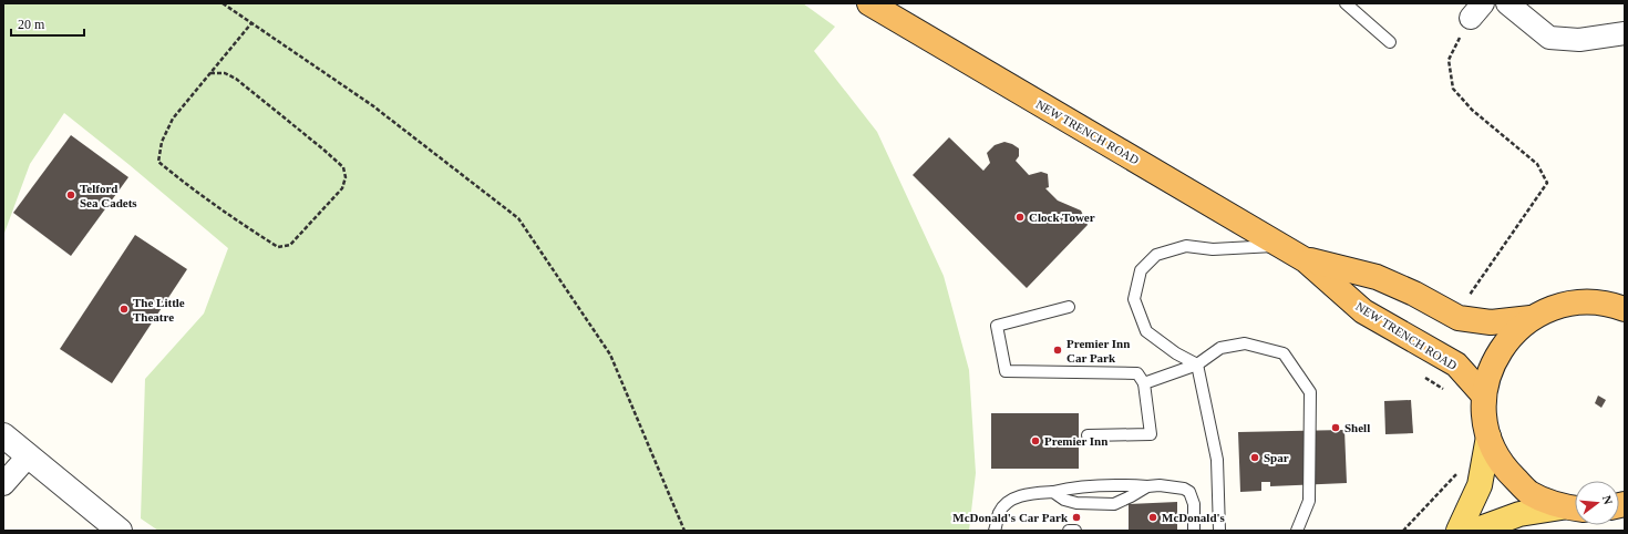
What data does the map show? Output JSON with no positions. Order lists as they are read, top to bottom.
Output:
{
  "streets": {
    "highway": ["NEW TRENCH ROAD"]
  },
  "places": [
    "Telford Sea Cadets",
    "Clock Tower",
    "The Little Theatre",
    "Premier Inn Car Park",
    "Shell",
    "Premier Inn",
    "Spar",
    "McDonald's Car Park",
    "McDonald's"
  ],
  "scale_bar": "20 m",
  "north": "right"
}
